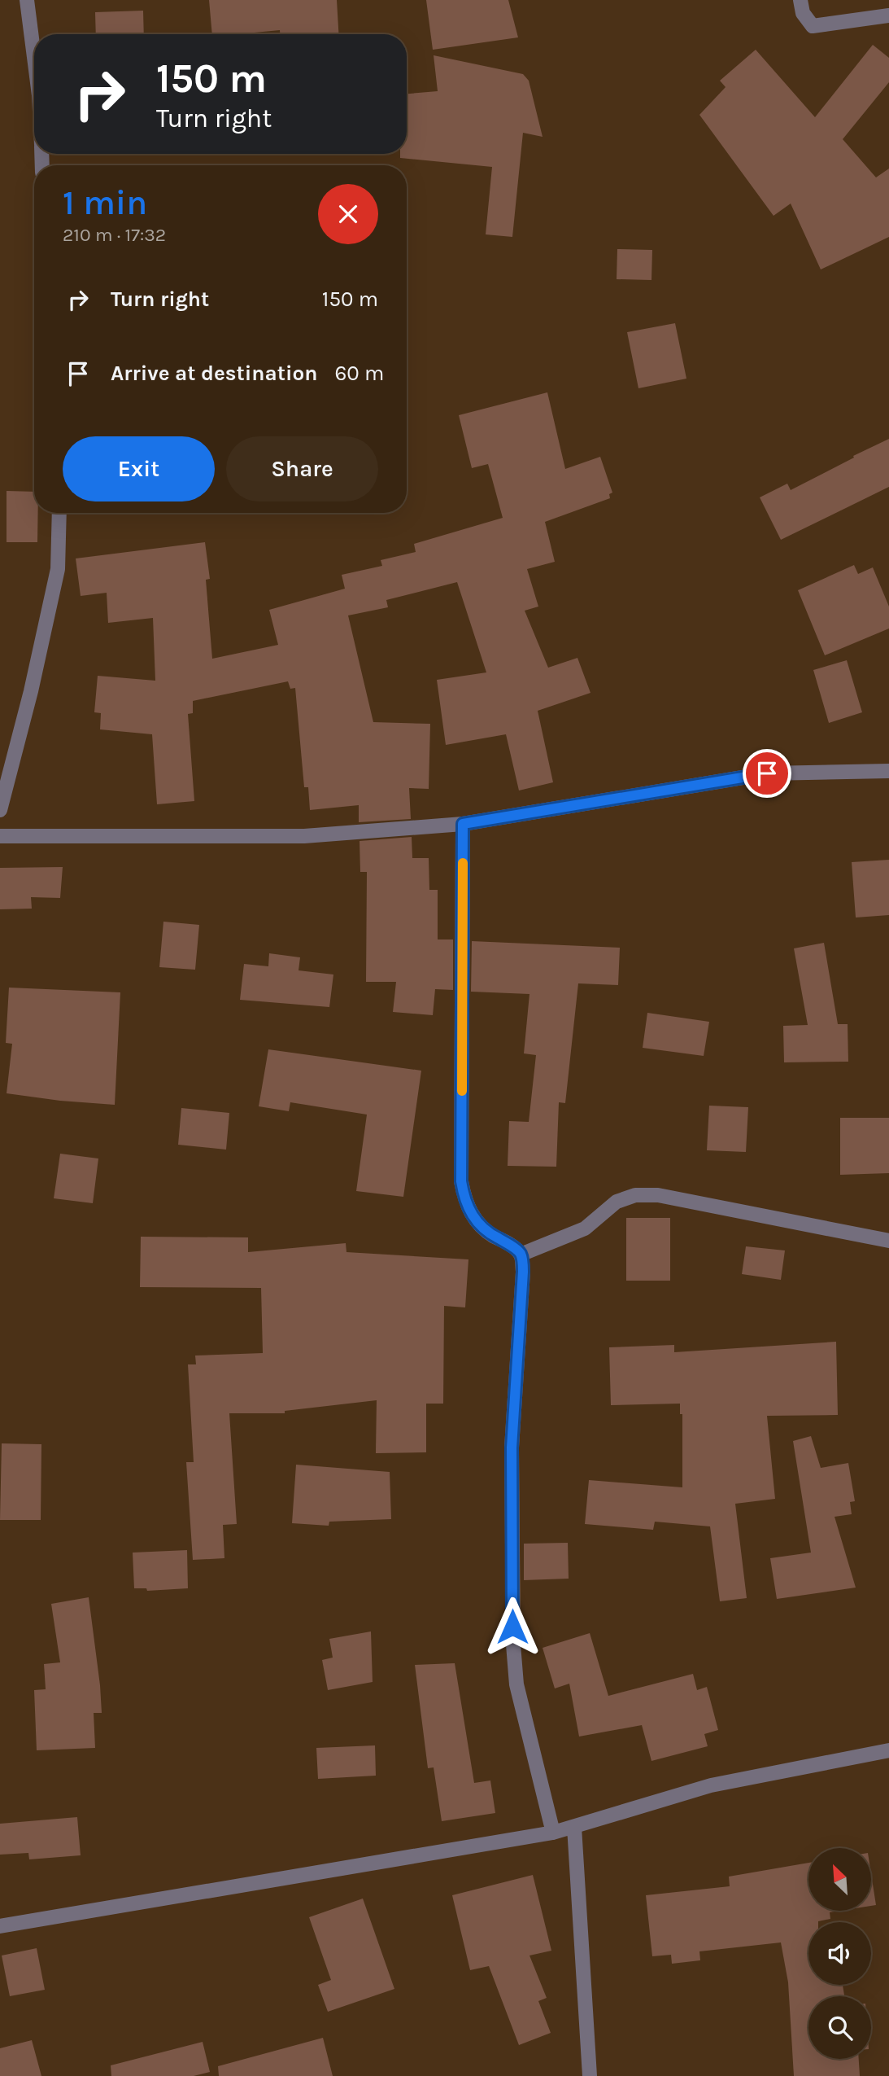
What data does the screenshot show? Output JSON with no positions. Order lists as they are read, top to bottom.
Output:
{
  "north": "top left",
  "page": {
    "turn": ["150 m", "Turn right"],
    "heading": ["1 min", "210 m · 17:32"],
    "list": [
      {
        "name": "Turn right",
        "value": "150 m"
      },
      {
        "name": "Arrive at destination",
        "value": "60 m"
      }
    ],
    "buttons": ["Exit", "Share"]
  }
}
